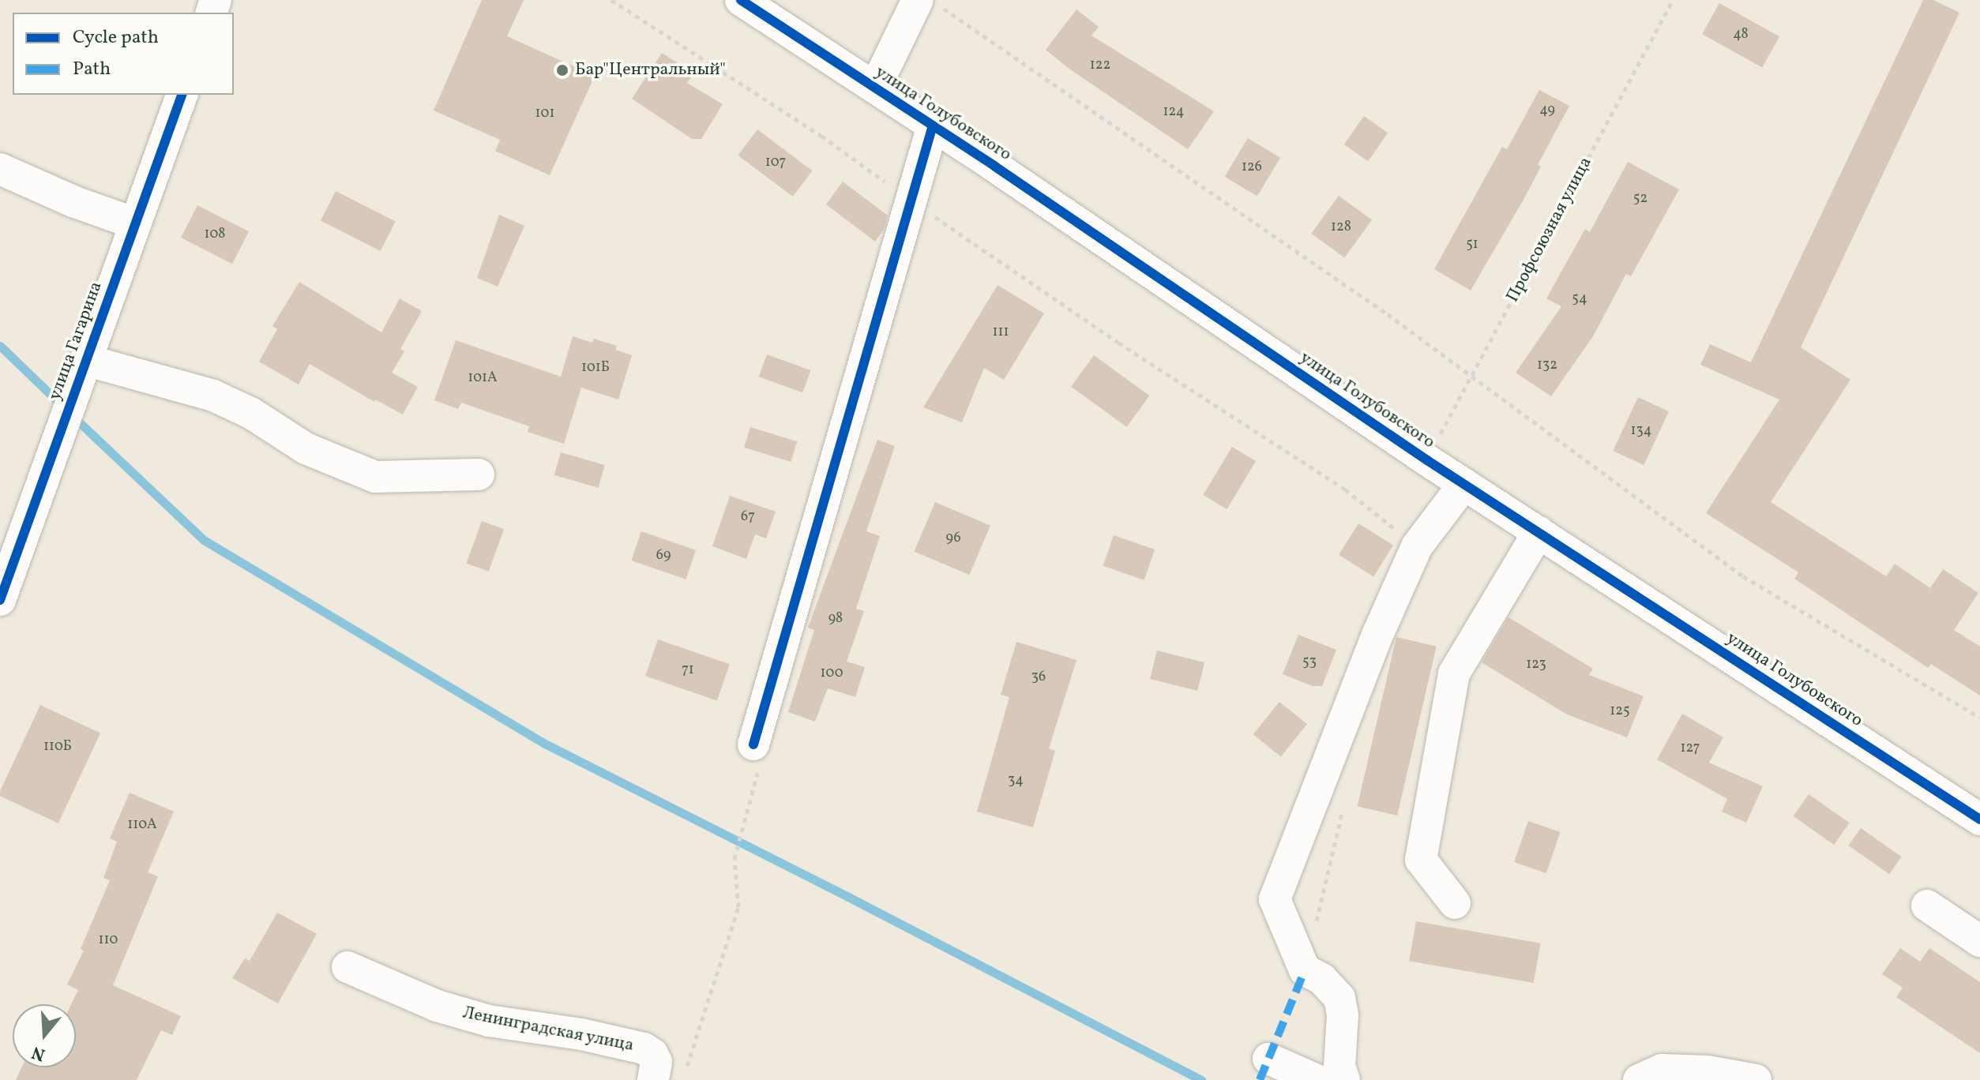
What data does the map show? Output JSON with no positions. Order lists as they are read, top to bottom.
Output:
{
  "streets": {
    "street": ["улица Голубовского", "улица Гагарина", "Ленинградская улица"],
    "path": ["Профсоюзная улица"]
  },
  "crossings": [
    ["улица Голубовского", "Профсоюзная улица"]
  ],
  "places": ["Бар\"Центральный\""],
  "house_numbers": [
    "48",
    "122",
    "49",
    "124",
    "101",
    "107",
    "126",
    "52",
    "128",
    "108",
    "51",
    "54",
    "111",
    "132",
    "101Б",
    "101А",
    "134",
    "67",
    "96",
    "69",
    "98",
    "53",
    "123",
    "71",
    "100",
    "36",
    "125",
    "110Б",
    "127",
    "34",
    "110А",
    "110"
  ],
  "legend": ["Cycle path", "Path"],
  "north": "bottom"
}
